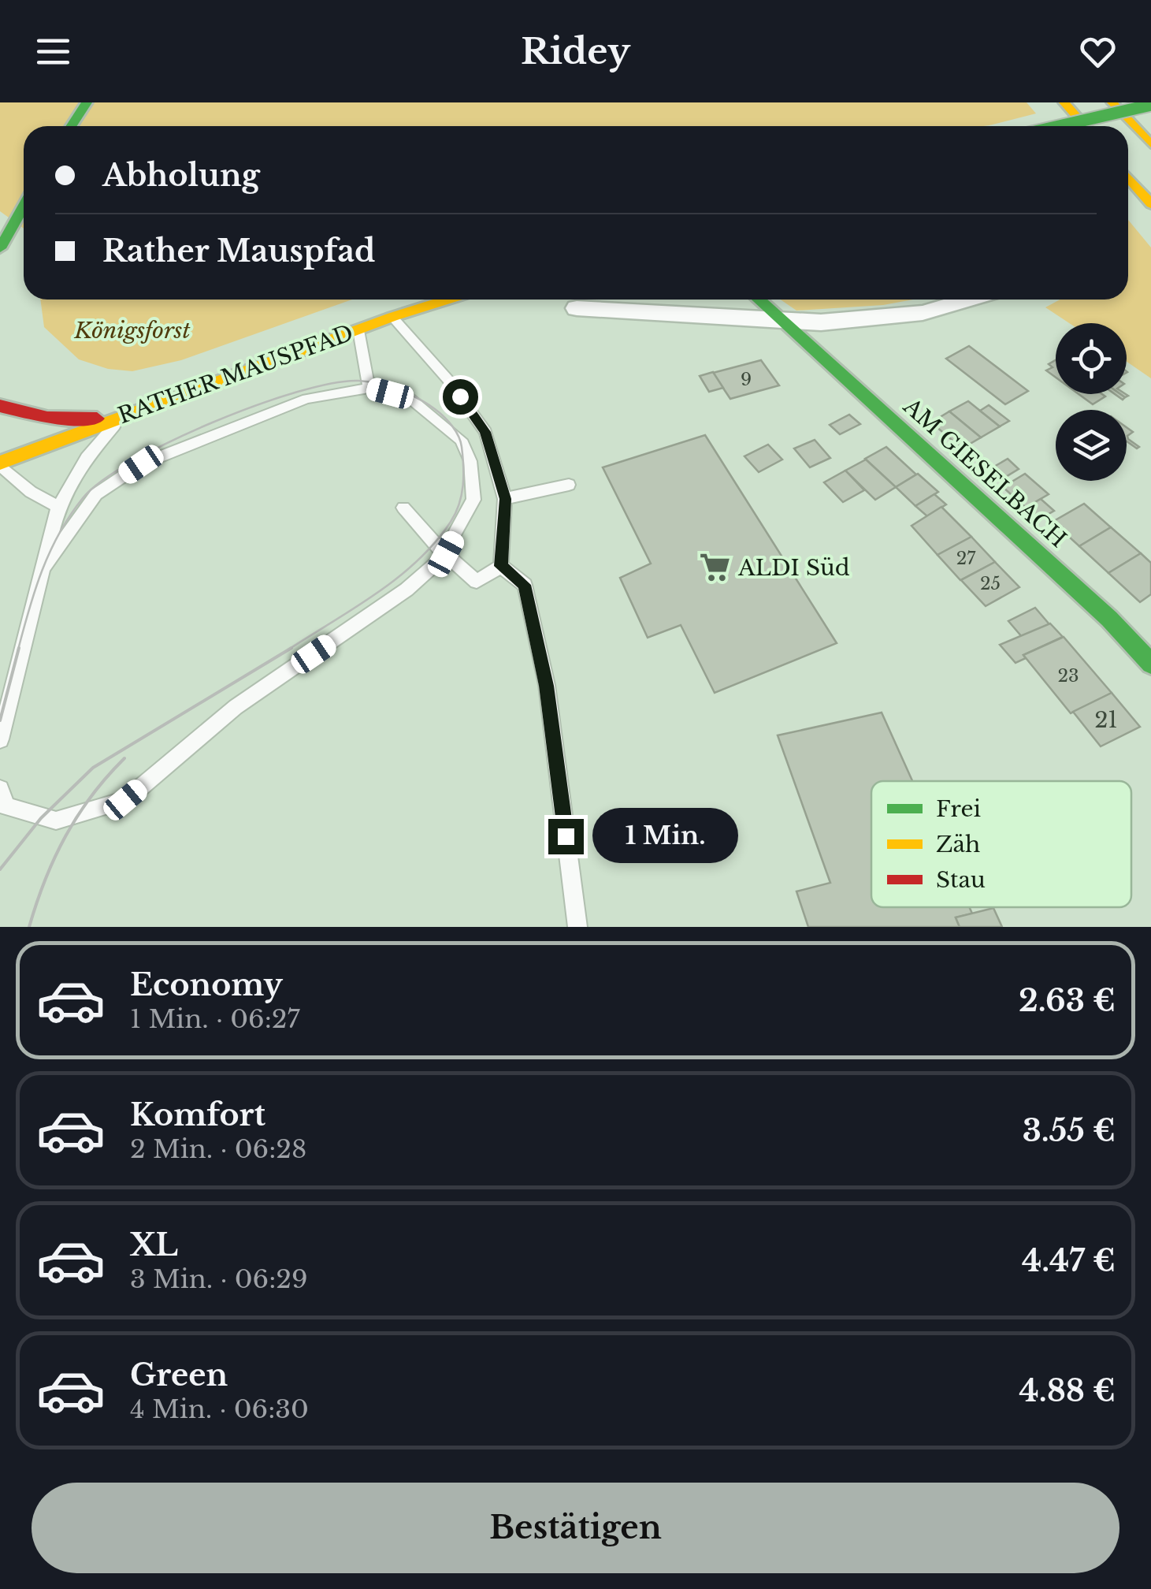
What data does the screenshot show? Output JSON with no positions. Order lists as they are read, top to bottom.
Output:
{
  "streets": {
    "main road": ["RATHER MAUSPFAD", "AM GIESELBACH"]
  },
  "parks": ["Königsforst"],
  "places": {
    "supermarket": ["ALDI Süd"]
  },
  "house_numbers": [
    "9",
    "27",
    "25",
    "23",
    "21"
  ],
  "legend": ["Frei", "Zäh", "Stau"],
  "page": {
    "header": "Ridey",
    "banner": ["Abholung", "Rather Mauspfad"],
    "bubble": "1 Min.",
    "list": [
      {
        "name": "Economy",
        "note": "1 Min. · 06:27",
        "value": "2.63 €"
      },
      {
        "name": "Komfort",
        "note": "2 Min. · 06:28",
        "value": "3.55 €"
      },
      {
        "name": "XL",
        "note": "3 Min. · 06:29",
        "value": "4.47 €"
      },
      {
        "name": "Green",
        "note": "4 Min. · 06:30",
        "value": "4.88 €"
      }
    ],
    "buttons": "Bestätigen"
  }
}
